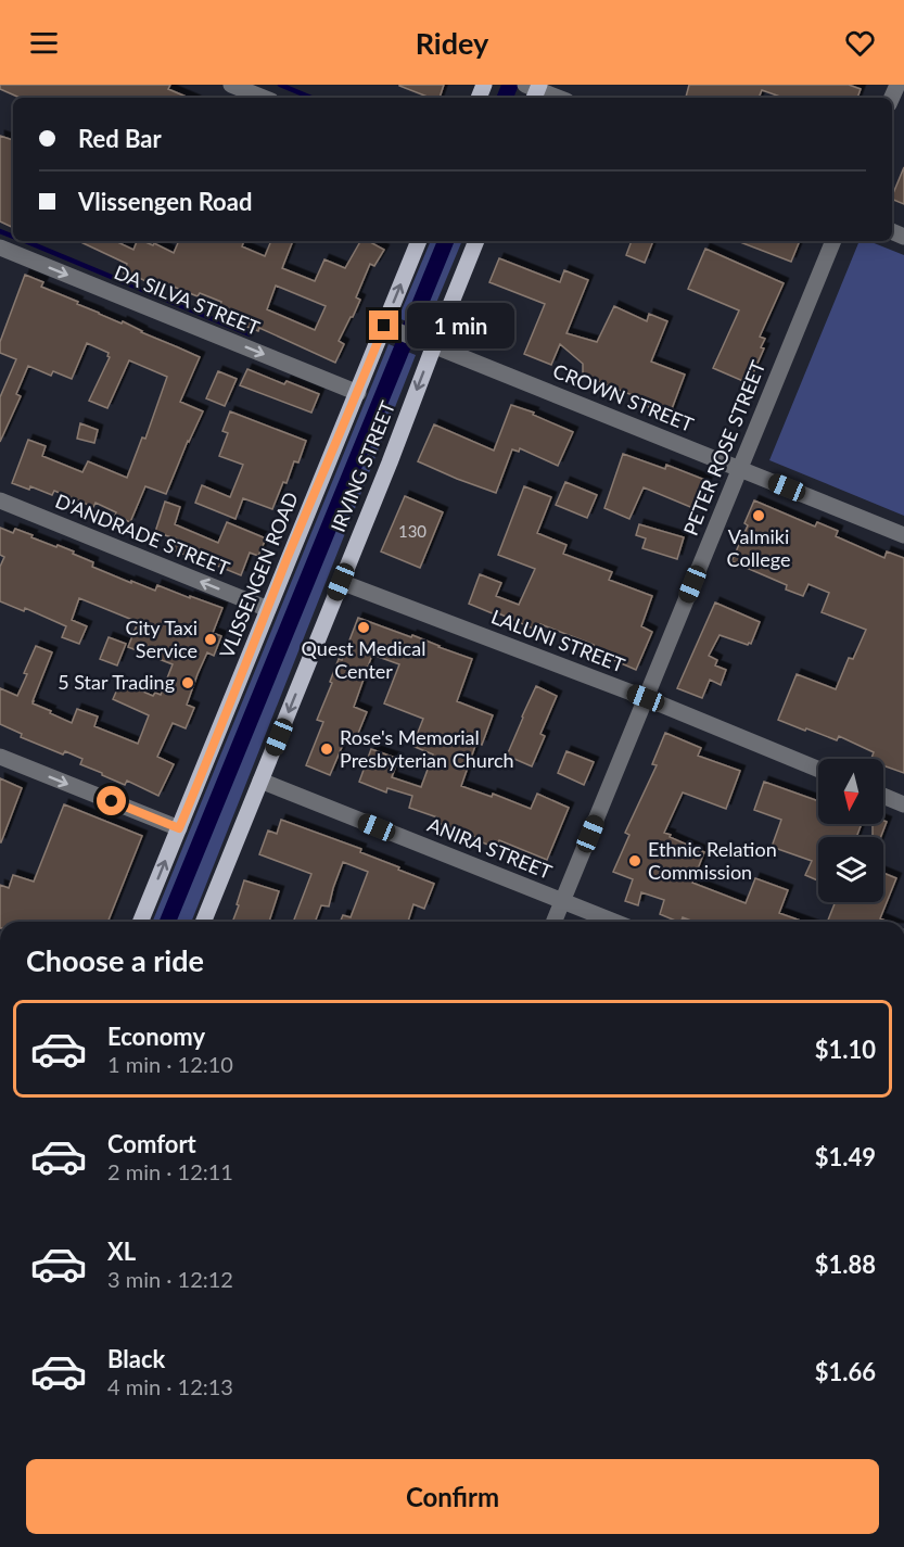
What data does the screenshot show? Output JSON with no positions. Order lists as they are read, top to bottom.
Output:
{
  "streets": {
    "main road": ["IRVING STREET", "VLISSENGEN ROAD"],
    "street": [
      "DA SILVA STREET",
      "CROWN STREET",
      "PETER ROSE STREET",
      "D'ANDRADE STREET",
      "LALUNI STREET",
      "ANIRA STREET"
    ]
  },
  "crossings": [
    ["DA SILVA STREET", "VLISSENGEN ROAD"],
    ["CROWN STREET", "PETER ROSE STREET"],
    ["CROWN STREET", "IRVING STREET"],
    ["CROWN STREET", "VLISSENGEN ROAD"],
    ["PETER ROSE STREET", "LALUNI STREET"],
    ["PETER ROSE STREET", "ANIRA STREET"],
    ["IRVING STREET", "LALUNI STREET"],
    ["IRVING STREET", "ANIRA STREET"],
    ["D'ANDRADE STREET", "VLISSENGEN ROAD"]
  ],
  "one_way": ["DA SILVA STREET", "IRVING STREET", "D'ANDRADE STREET"],
  "places": [
    "Valmiki College",
    "Quest Medical Center",
    "City Taxi Service",
    "5 Star Trading",
    "Rose's Memorial Presbyterian Church",
    "Ethnic Relation Commission"
  ],
  "house_numbers": ["130"],
  "north": "bottom",
  "page": {
    "header": "Ridey",
    "banner": ["Red Bar", "Vlissengen Road"],
    "bubble": "1 min",
    "heading": "Choose a ride",
    "list": [
      {
        "name": "Economy",
        "note": "1 min · 12:10",
        "value": "$1.10"
      },
      {
        "name": "Comfort",
        "note": "2 min · 12:11",
        "value": "$1.49"
      },
      {
        "name": "XL",
        "note": "3 min · 12:12",
        "value": "$1.88"
      },
      {
        "name": "Black",
        "note": "4 min · 12:13",
        "value": "$1.66"
      }
    ],
    "buttons": "Confirm"
  }
}
